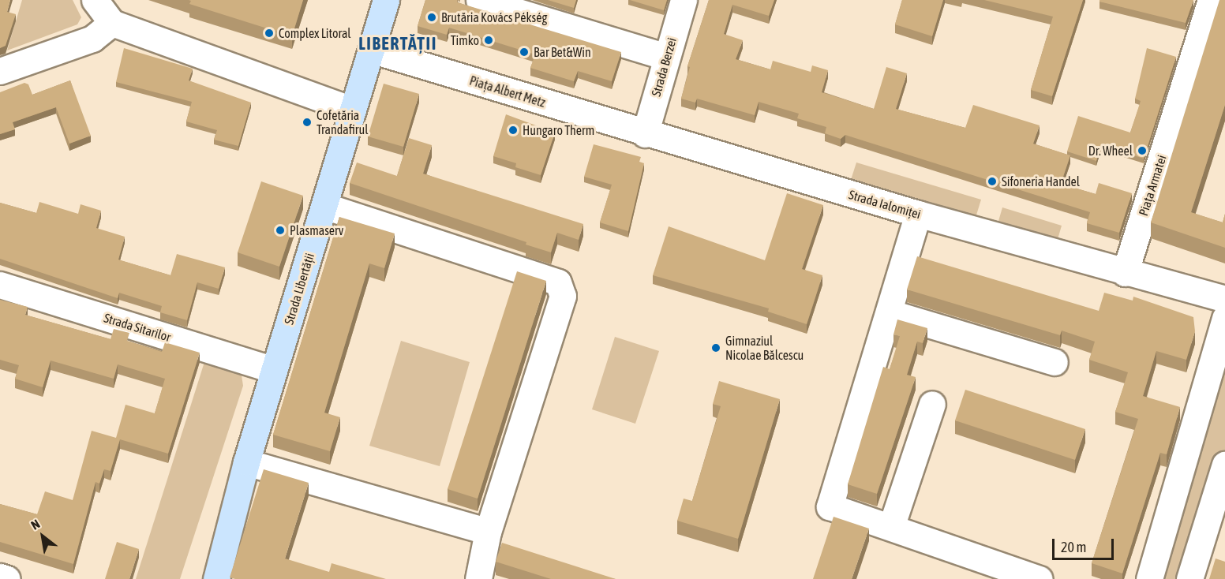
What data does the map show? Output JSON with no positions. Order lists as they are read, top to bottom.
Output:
{
  "streets": {
    "main road": ["Strada Libertății"],
    "street": [
      "Strada Berzei",
      "Piața Albert Metz",
      "Piața Armatei",
      "Strada Ialomiței",
      "Strada Sitarilor"
    ]
  },
  "crossings": [
    ["Strada Berzei", "Piața Albert Metz"],
    ["Strada Berzei", "Strada Ialomiței"],
    ["Piața Albert Metz", "Strada Ialomiței"],
    ["Piața Albert Metz", "Strada Libertății"],
    ["Piața Armatei", "Strada Ialomiței"],
    ["Strada Libertății", "Strada Sitarilor"]
  ],
  "districts": ["LIBERTĂȚII"],
  "places": [
    "Brutăria Kovács Pékség",
    "Complex Litoral",
    "Timko",
    "Bar Bet&Win",
    "Cofetăria Trandafirul",
    "Hungaro Therm",
    "Dr. Wheel",
    "Sifoneria Handel",
    "Plasmaserv",
    "Gimnaziul Nicolae Bălcescu"
  ],
  "scale_bar": "20 m",
  "north": "top left"
}
